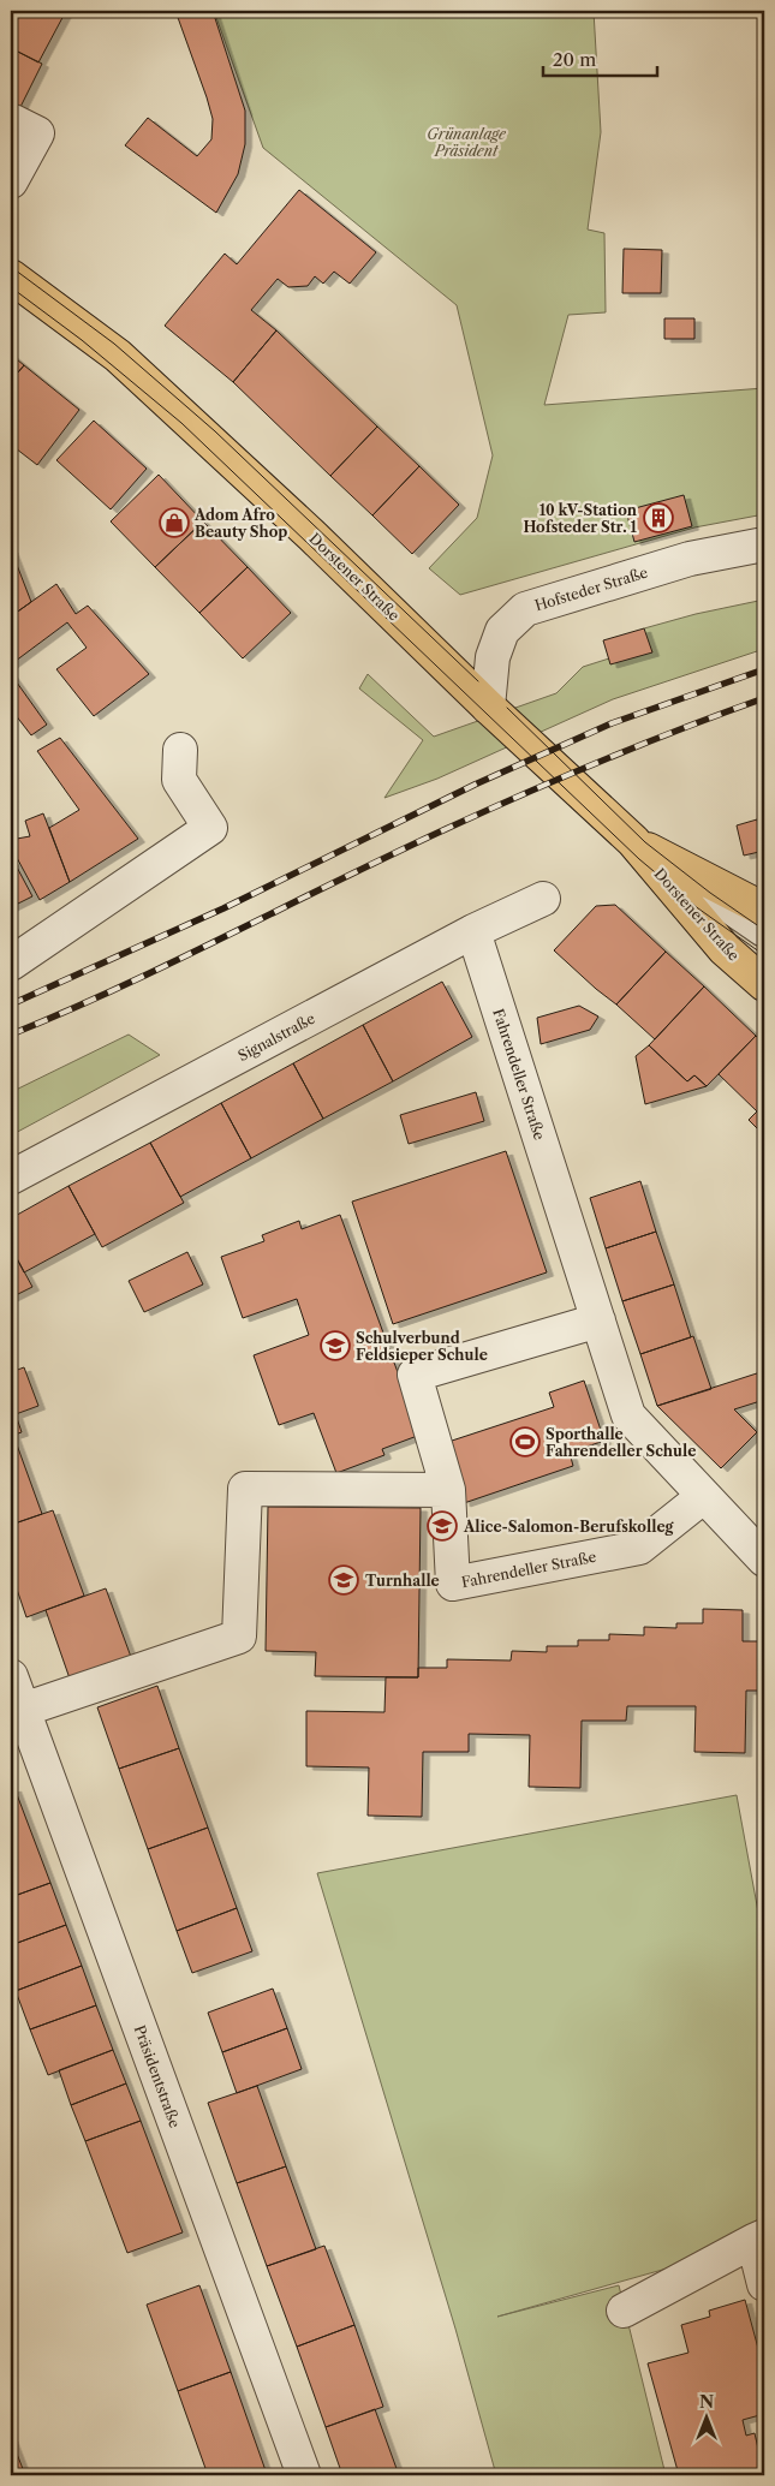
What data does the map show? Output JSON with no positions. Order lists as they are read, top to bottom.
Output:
{
  "streets": {
    "main road": ["Dorstener Straße"],
    "street": [
      "Hofsteder Straße",
      "Signalstraße",
      "Fahrendeller Straße",
      "Präsidentstraße"
    ]
  },
  "crossings": [
    ["Dorstener Straße", "Hofsteder Straße"],
    ["Signalstraße", "Fahrendeller Straße"]
  ],
  "parks": ["Grünanlage Präsident"],
  "places": {
    "building": ["10 kV-Station Hofsteder Str. 1"],
    "shop": ["Adom Afro Beauty Shop"],
    "school or university": ["Schulverbund Feldsieper Schule", "Alice-Salomon-Berufskolleg", "Turnhalle"],
    "sports": ["Sporthalle Fahrendeller Schule"]
  },
  "scale_bar": "20 m",
  "north": "top"
}
